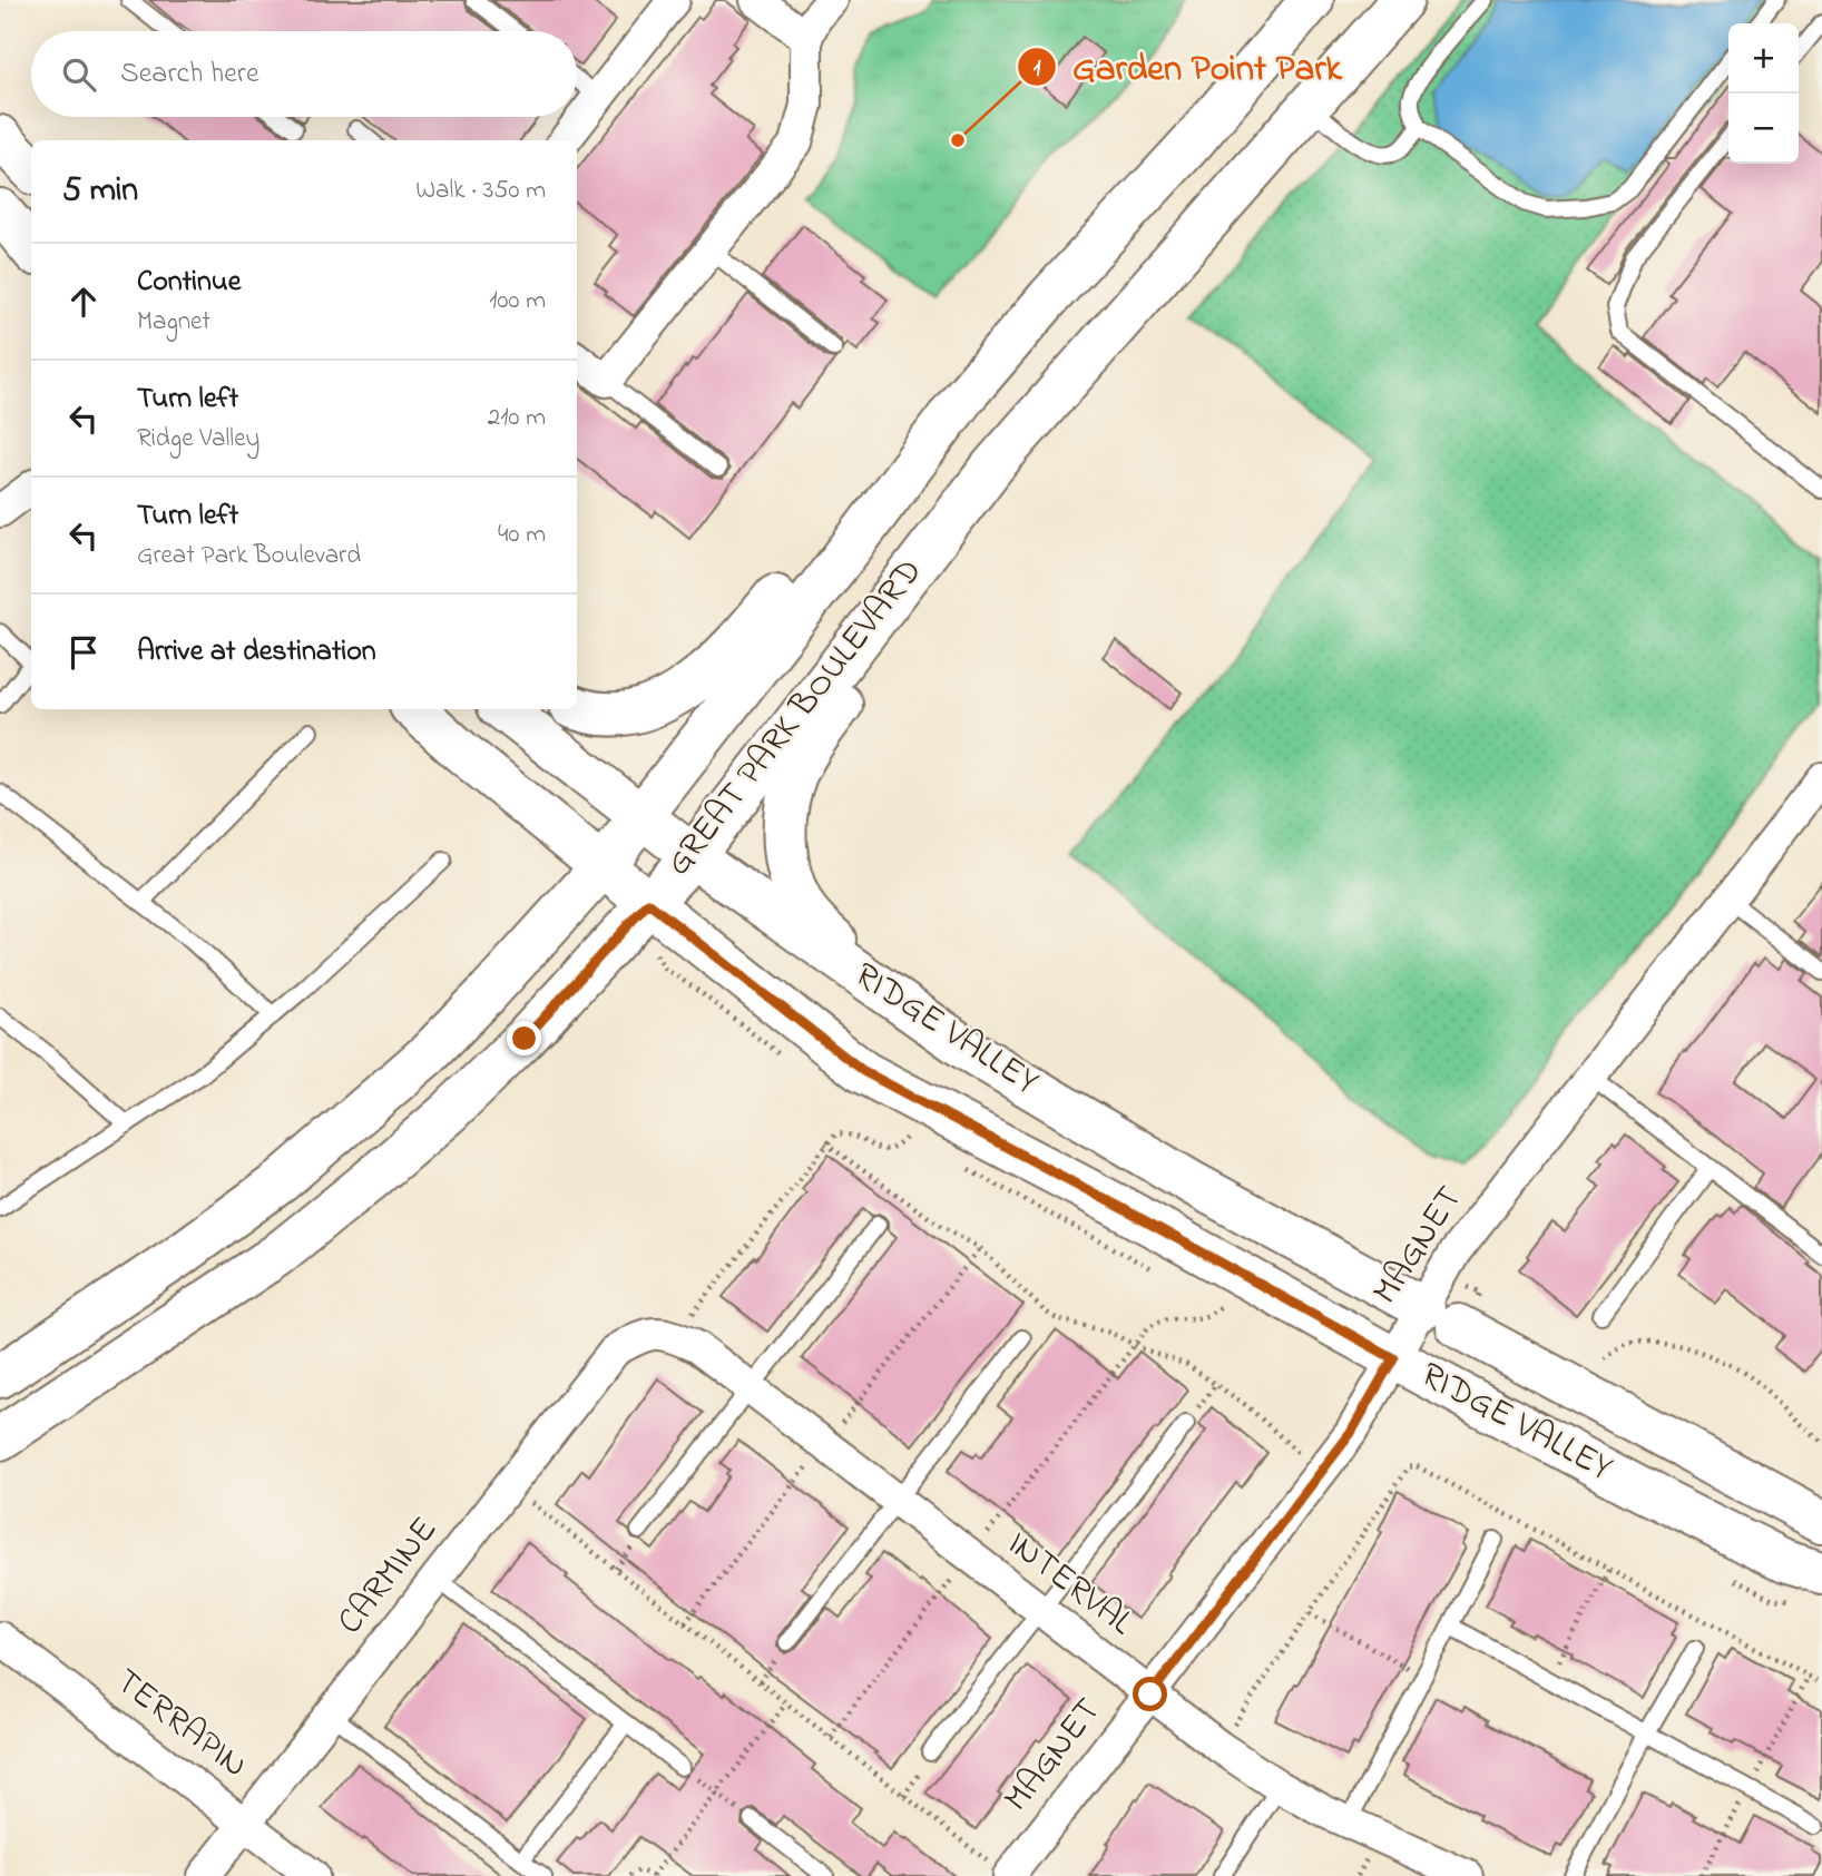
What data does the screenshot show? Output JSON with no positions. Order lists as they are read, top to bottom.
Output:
{
  "streets": {
    "main road": ["GREAT PARK BOULEVARD", "RIDGE VALLEY"],
    "street": [
      "MAGNET",
      "CARMINE",
      "INTERVAL",
      "TERRAPIN"
    ]
  },
  "crossings": [
    ["GREAT PARK BOULEVARD", "RIDGE VALLEY"],
    ["RIDGE VALLEY", "MAGNET"],
    ["MAGNET", "INTERVAL"],
    ["CARMINE", "INTERVAL"],
    ["CARMINE", "TERRAPIN"]
  ],
  "places": ["Garden Point Park"],
  "page": {
    "map_buttons": ["+", "−"],
    "search": "Search here",
    "heading": ["5 min", "Walk · 350 m"],
    "list": [
      ["Continue", "Magnet", "100 m"],
      ["Turn left", "Ridge Valley", "210 m"],
      ["Turn left", "Great Park Boulevard", "40 m"],
      "Arrive at destination"
    ]
  }
}
